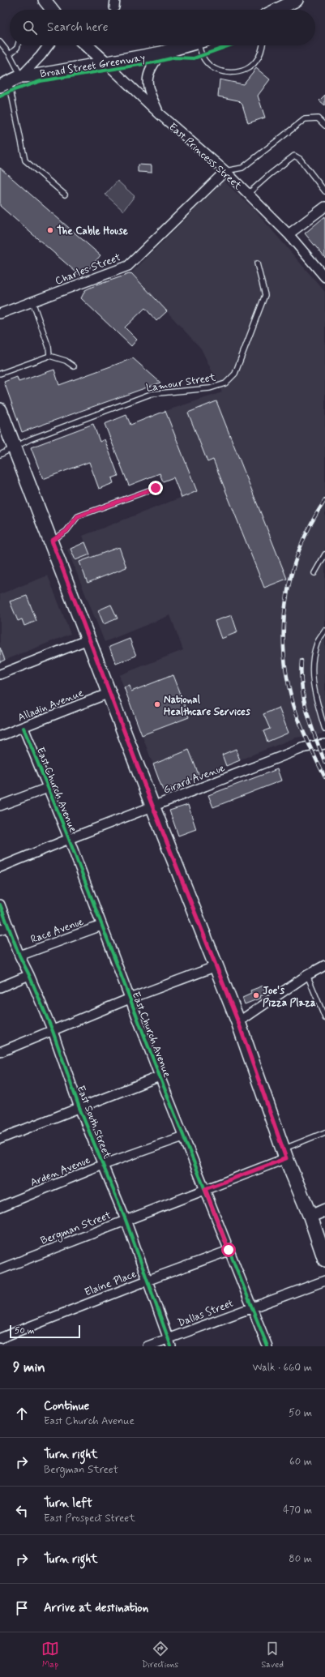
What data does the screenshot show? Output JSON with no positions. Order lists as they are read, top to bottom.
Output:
{
  "streets": {
    "street": [
      "East Princess Street",
      "Charles Street",
      "Alladin Avenue",
      "Girard Avenue",
      "East Church Avenue",
      "Race Avenue",
      "East South Street",
      "Arden Avenue",
      "Bergman Street",
      "Elaine Place",
      "Dallas Street"
    ],
    "lane": ["Lamour Street"],
    "cycle path": ["Broad Street Greenway"]
  },
  "crossings": [
    ["East Princess Street", "Charles Street"],
    ["Alladin Avenue", "East Church Avenue"],
    ["Girard Avenue", "East Church Avenue"],
    ["East Church Avenue", "Race Avenue"],
    ["East Church Avenue", "Arden Avenue"],
    ["East Church Avenue", "Bergman Street"],
    ["East Church Avenue", "Elaine Place"],
    ["East Church Avenue", "Dallas Street"],
    ["Race Avenue", "East South Street"],
    ["East South Street", "Arden Avenue"],
    ["East South Street", "Bergman Street"],
    ["East South Street", "Elaine Place"],
    ["East South Street", "Dallas Street"]
  ],
  "places": ["The Cable House", "National Healthcare Services", "Joe's Pizza Plaza"],
  "scale_bar": "50 m",
  "page": {
    "search": "Search here",
    "scale": "50 m",
    "heading": ["9 min", "Walk · 660 m"],
    "list": [
      ["Continue", "East Church Avenue", "50 m"],
      ["Turn right", "Bergman Street", "60 m"],
      ["Turn left", "East Prospect Street", "470 m"],
      ["Turn right", "80 m"],
      "Arrive at destination"
    ],
    "nav": ["Map", "Directions", "Saved"]
  }
}
